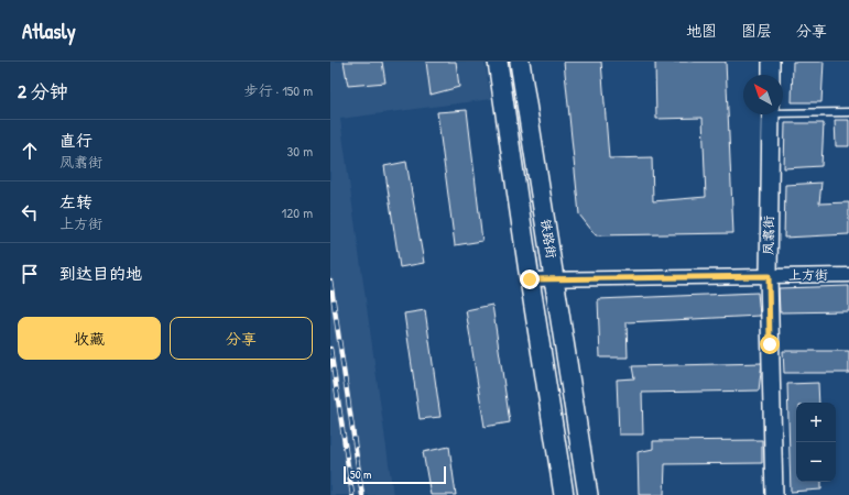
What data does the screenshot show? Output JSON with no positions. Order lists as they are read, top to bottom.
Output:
{
  "streets": {
    "main road": ["铁路街"],
    "street": ["凤翥街", "上方街"]
  },
  "crossings": [
    ["凤翥街", "上方街"],
    ["铁路街", "上方街"]
  ],
  "scale_bar": "50 m",
  "north": "top left",
  "page": {
    "header": "Atlasly",
    "nav": ["地图", "图层", "分享"],
    "heading": ["2 分钟", "步行 · 150 m"],
    "list": [
      ["直行", "凤翥街", "30 m"],
      ["左转", "上方街", "120 m"],
      "到达目的地"
    ],
    "buttons": ["收藏", "分享"],
    "map_buttons": ["+", "−"],
    "scale": "50 m"
  }
}
